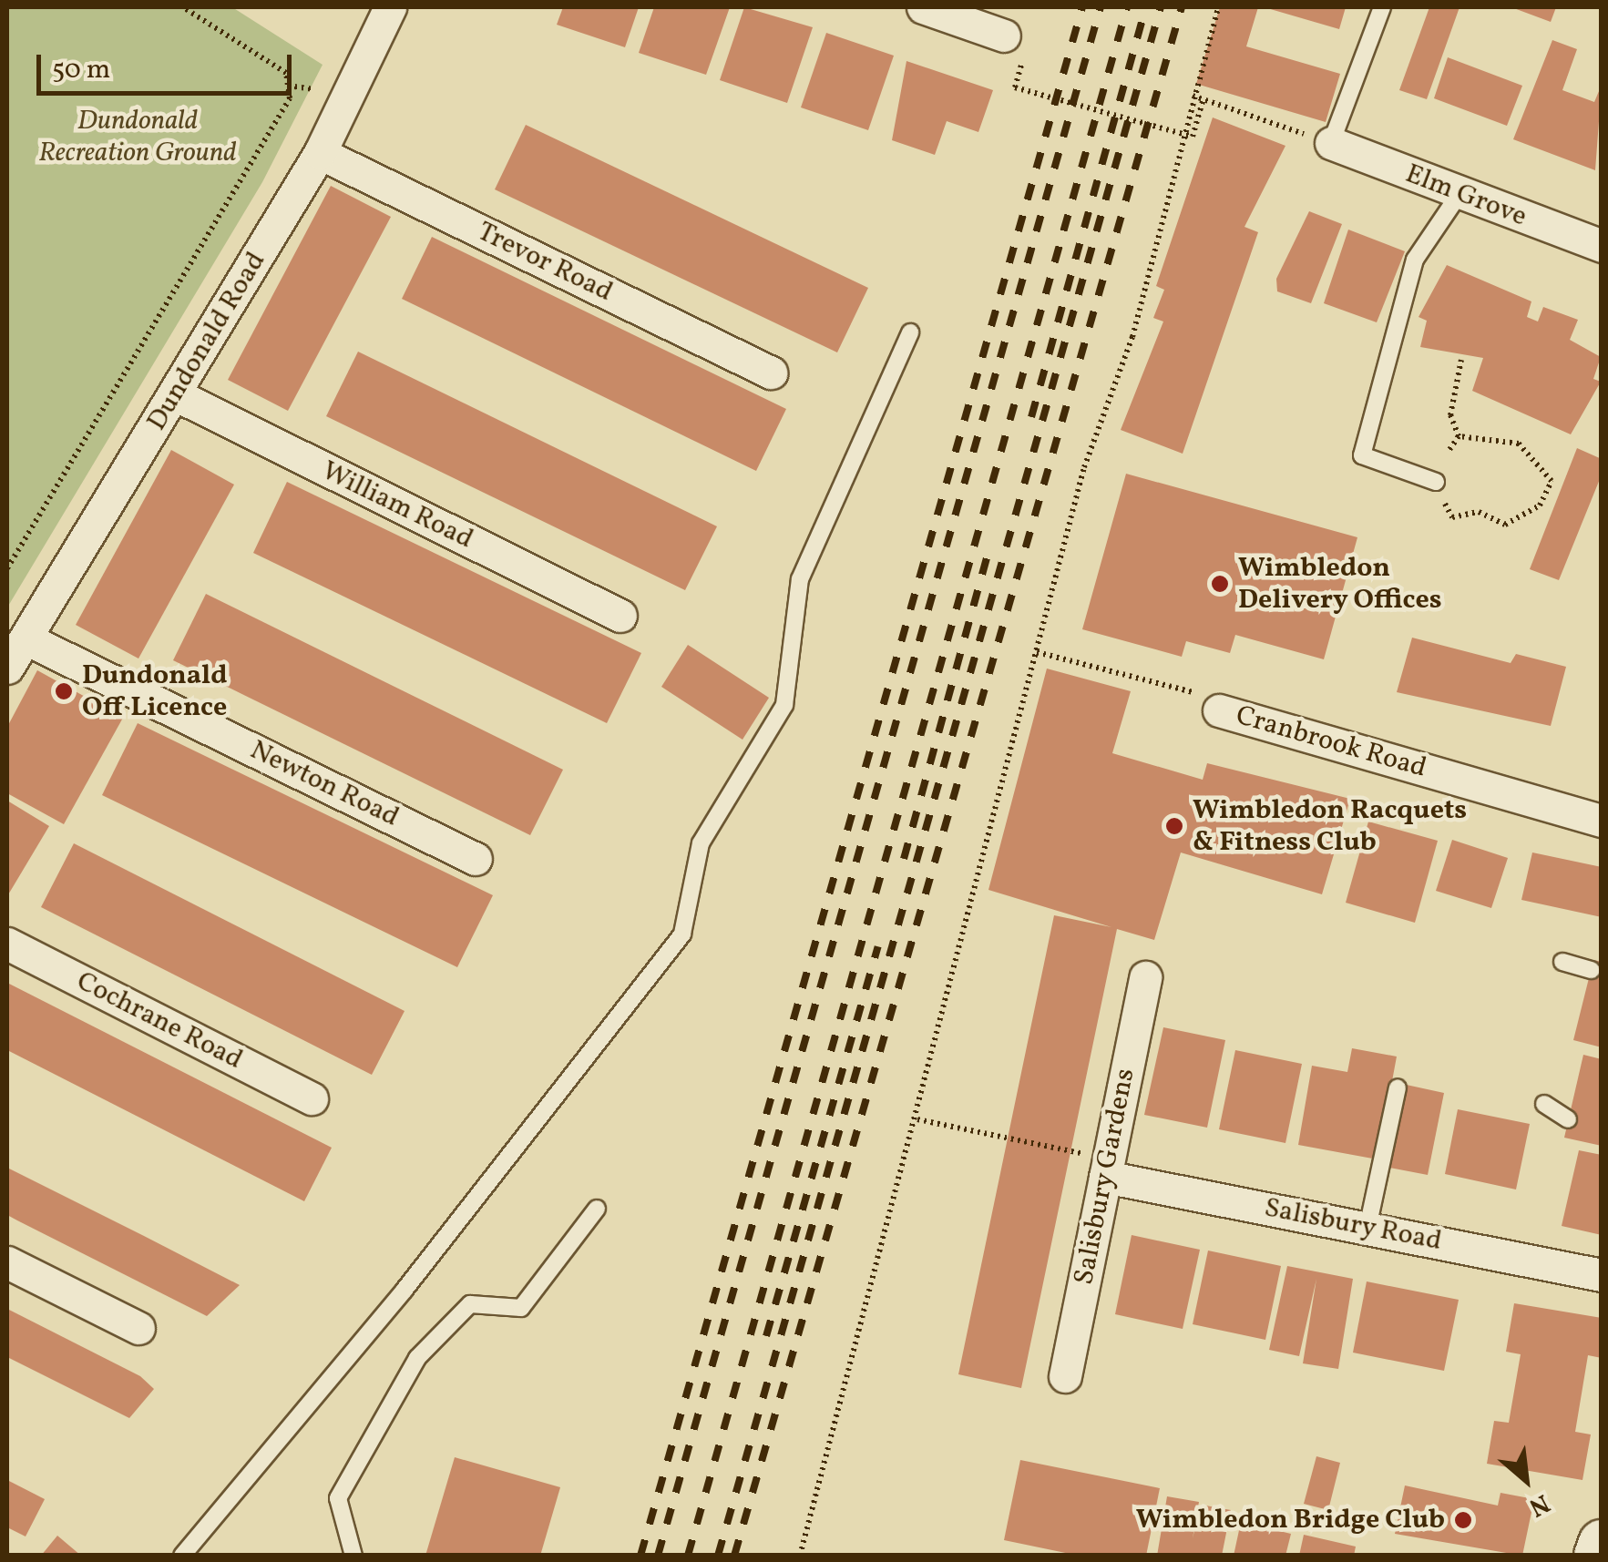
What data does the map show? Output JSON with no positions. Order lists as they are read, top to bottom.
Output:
{
  "streets": {
    "street": [
      "Elm Grove",
      "Trevor Road",
      "Dundonald Road",
      "William Road",
      "Cranbrook Road",
      "Newton Road",
      "Cochrane Road",
      "Salisbury Gardens",
      "Salisbury Road"
    ]
  },
  "crossings": [
    ["Trevor Road", "Dundonald Road"],
    ["Dundonald Road", "William Road"],
    ["Dundonald Road", "Newton Road"],
    ["Salisbury Gardens", "Salisbury Road"]
  ],
  "parks": ["Dundonald Recreation Ground"],
  "places": [
    "Wimbledon Delivery Offices",
    "Dundonald Off Licence",
    "Wimbledon Racquets & Fitness Club",
    "Wimbledon Bridge Club"
  ],
  "scale_bar": "50 m",
  "north": "bottom right"
}
